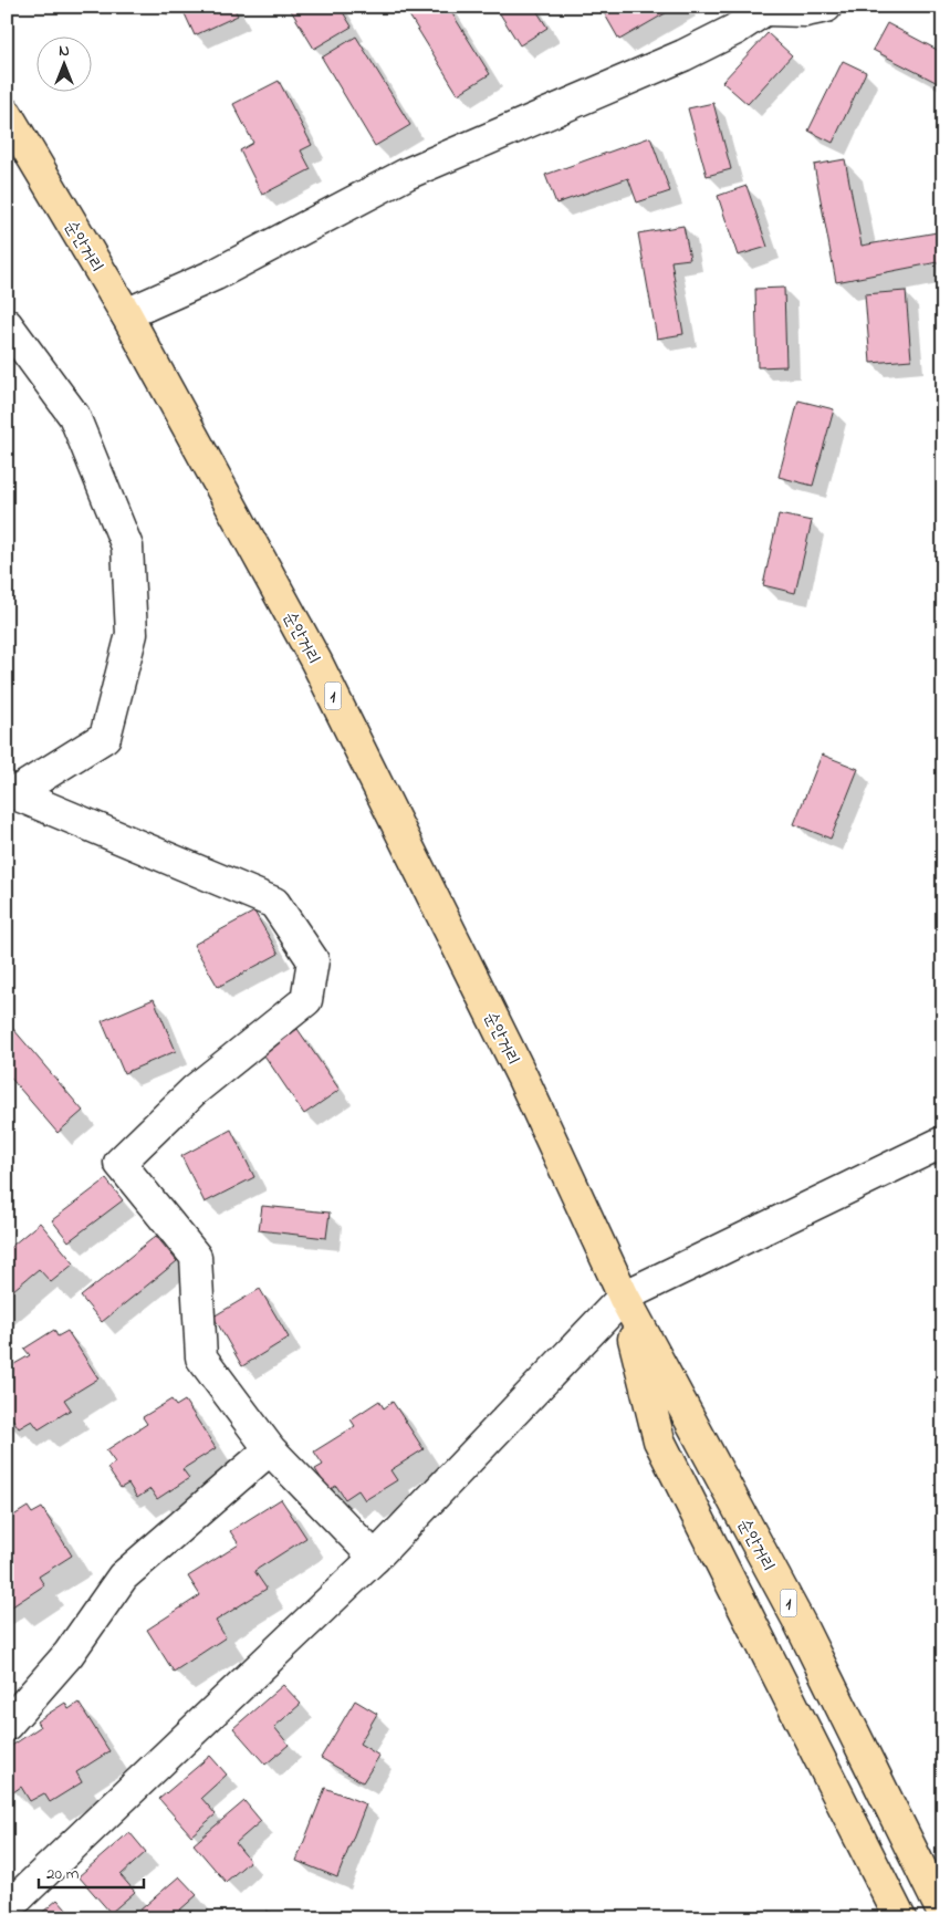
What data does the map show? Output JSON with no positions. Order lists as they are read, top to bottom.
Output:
{
  "streets": {
    "main road": ["순안거리", "1"]
  },
  "scale_bar": "20 m",
  "north": "top"
}
